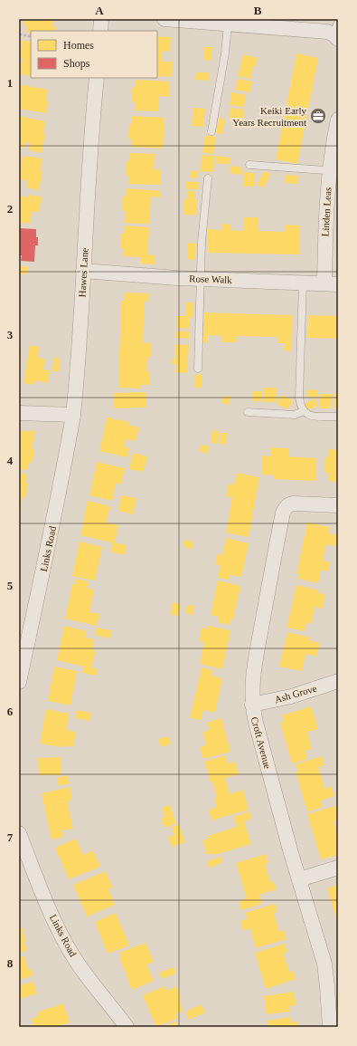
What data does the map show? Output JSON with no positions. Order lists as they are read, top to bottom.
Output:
{
  "streets": {
    "street": [
      "Linden Leas",
      "Hawes Lane",
      "Rose Walk",
      "Links Road",
      "Ash Grove",
      "Croft Avenue"
    ]
  },
  "crossings": [
    ["Linden Leas", "Rose Walk"],
    ["Hawes Lane", "Rose Walk"],
    ["Hawes Lane", "Links Road"],
    ["Ash Grove", "Croft Avenue"]
  ],
  "places": {
    "office": ["Keiki Early Years Recruitment"]
  },
  "legend": ["Homes", "Shops"],
  "grid": {
    "columns": ["A", "B"],
    "rows": [
      "1",
      "2",
      "3",
      "4",
      "5",
      "6",
      "7",
      "8"
    ]
  }
}
